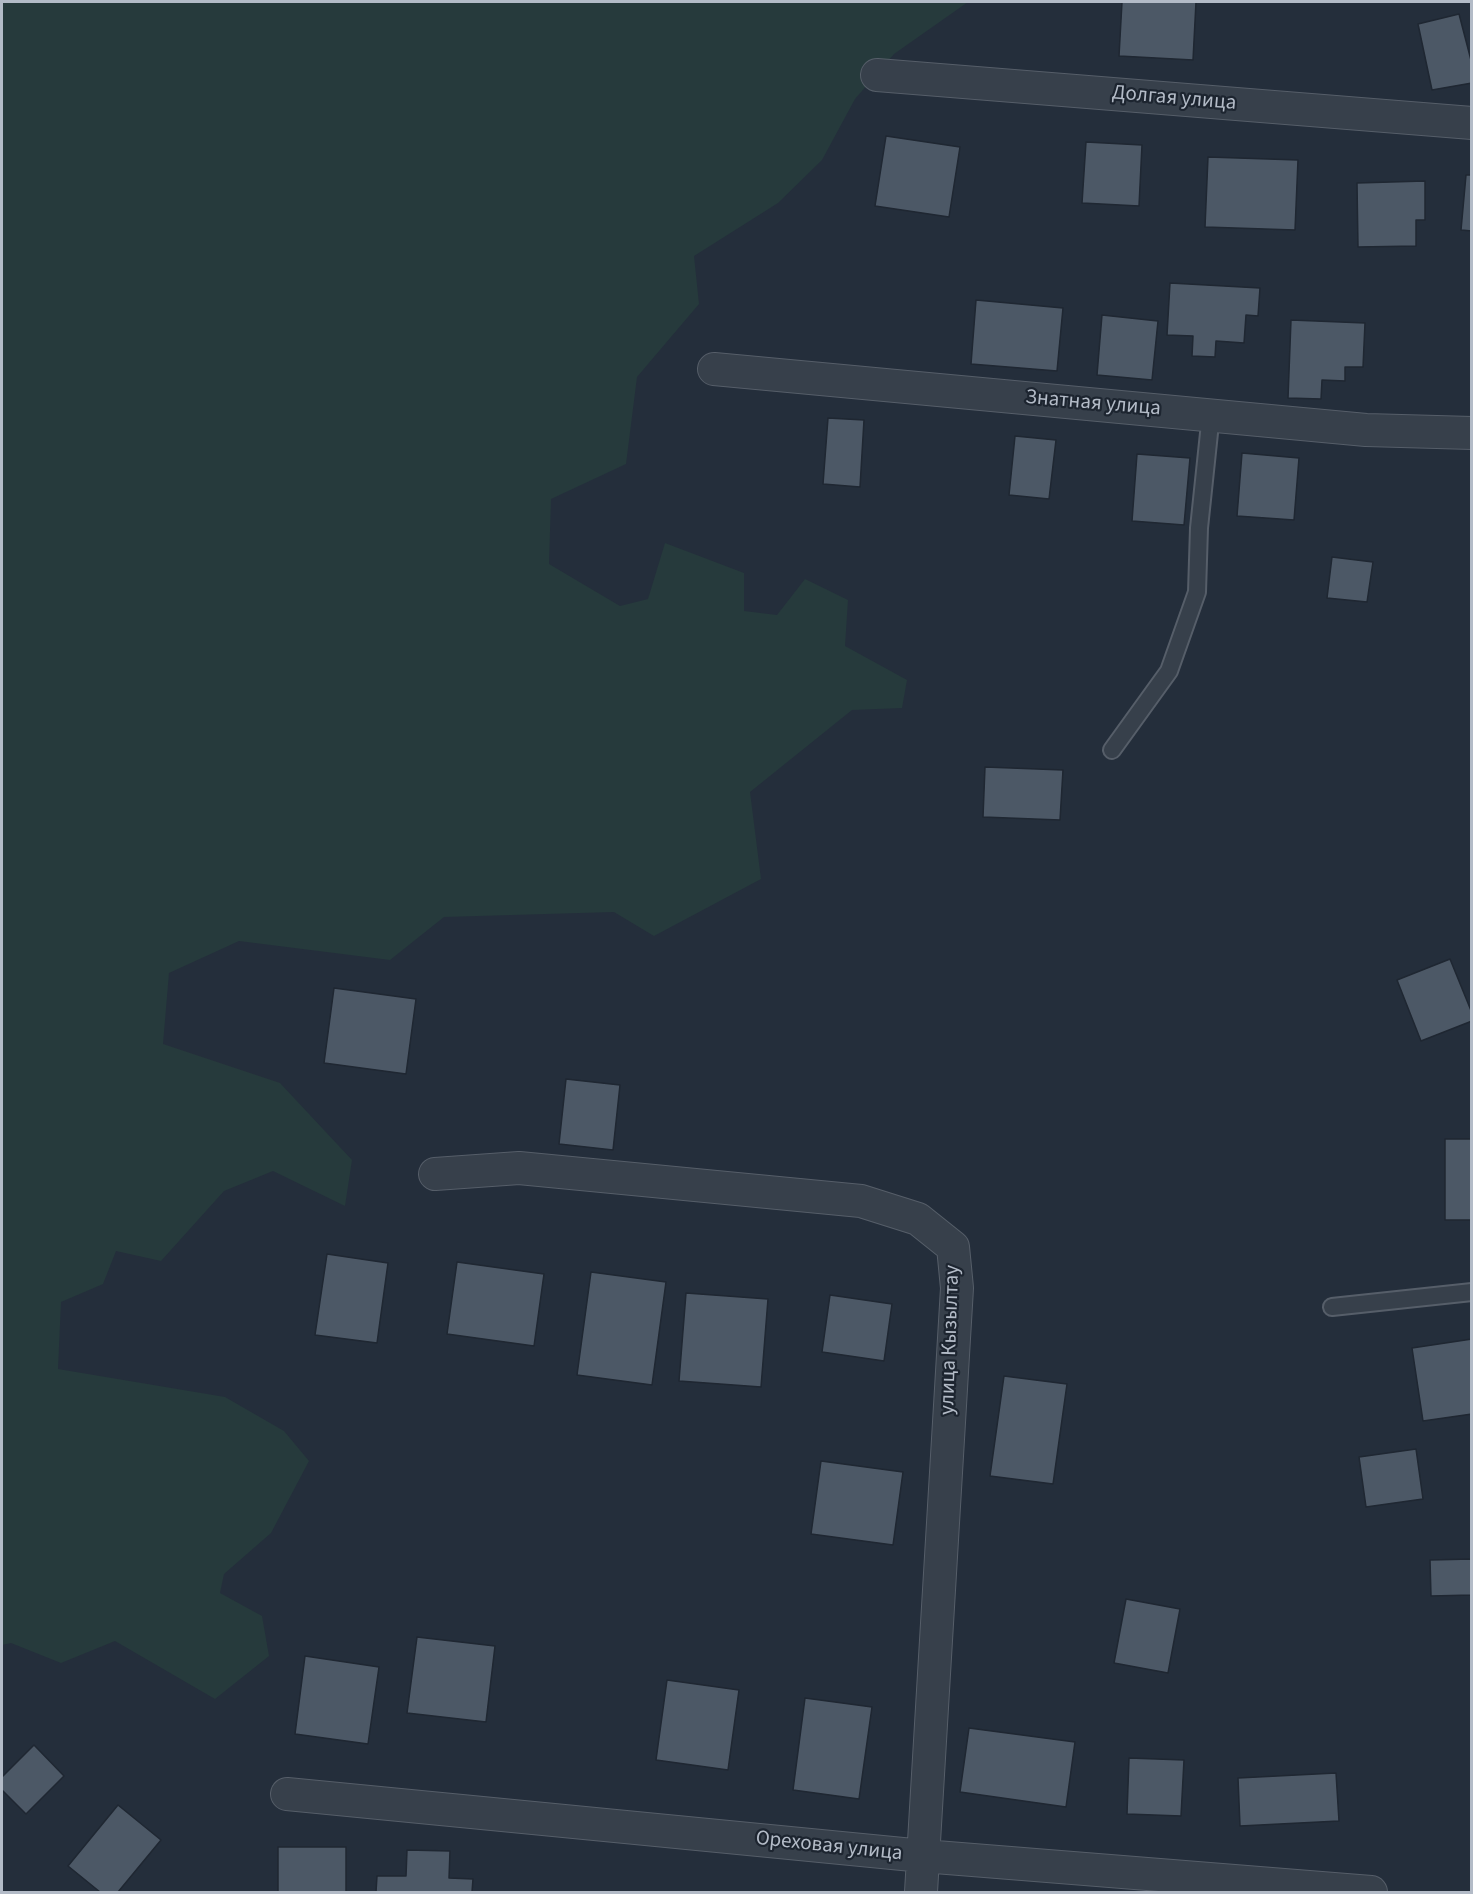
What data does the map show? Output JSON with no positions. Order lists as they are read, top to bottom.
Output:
{
  "streets": {
    "street": [
      "Долгая улица",
      "Знатная улица",
      "улица Кызылтау",
      "Ореховая улица"
    ]
  },
  "crossings": [
    ["улица Кызылтау", "Ореховая улица"]
  ]
}
